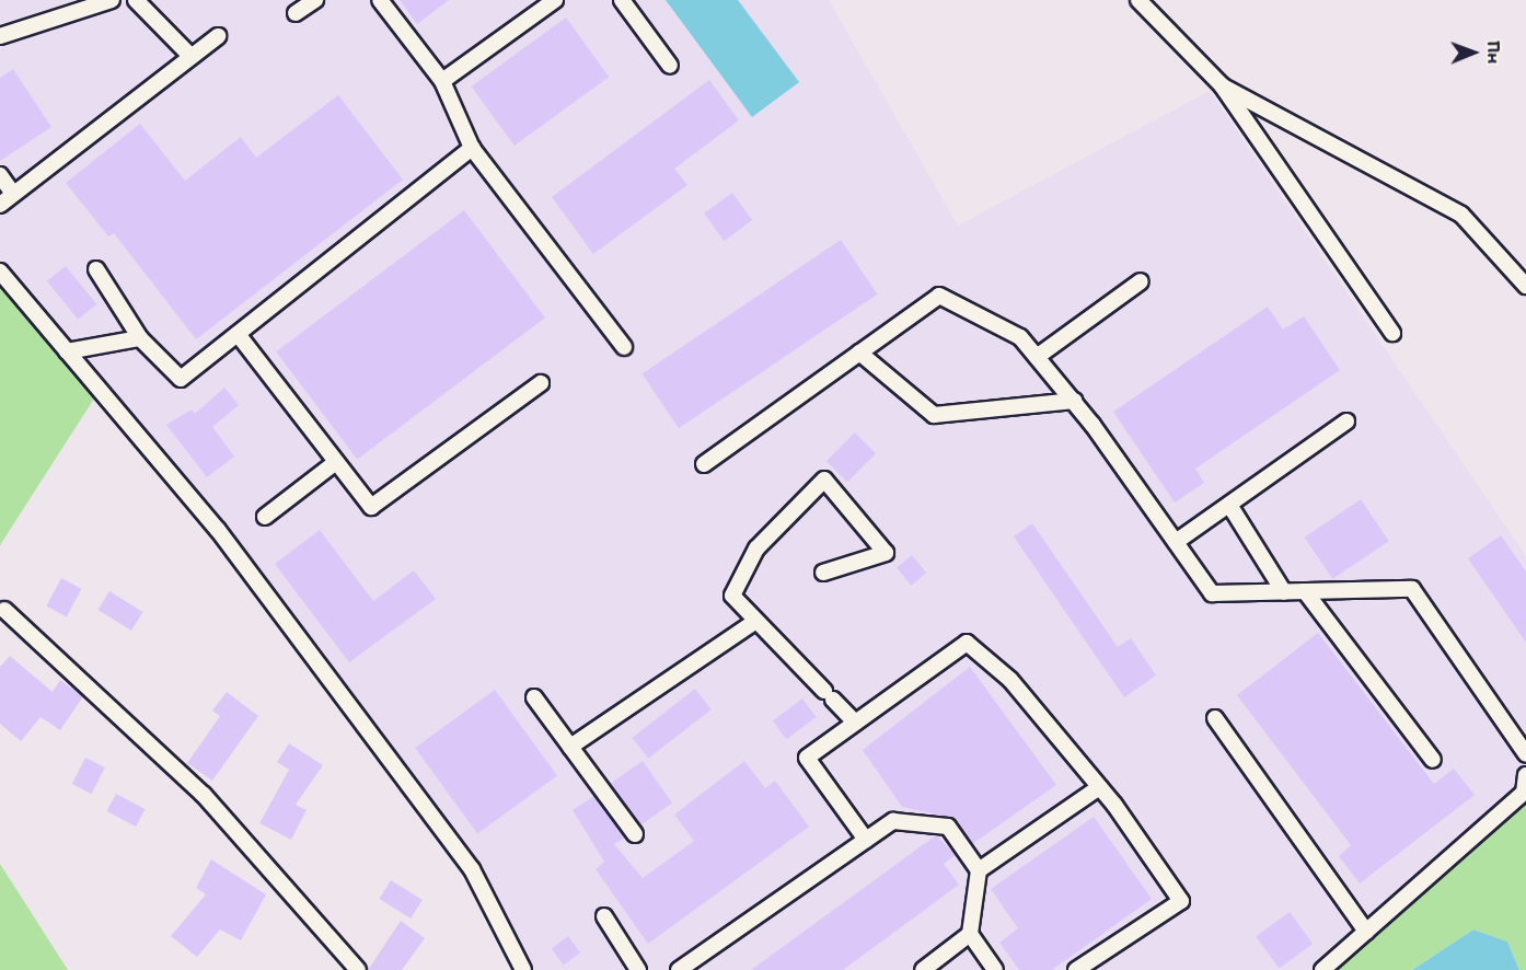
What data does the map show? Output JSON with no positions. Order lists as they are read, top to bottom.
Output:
{
  "north": "right"
}
